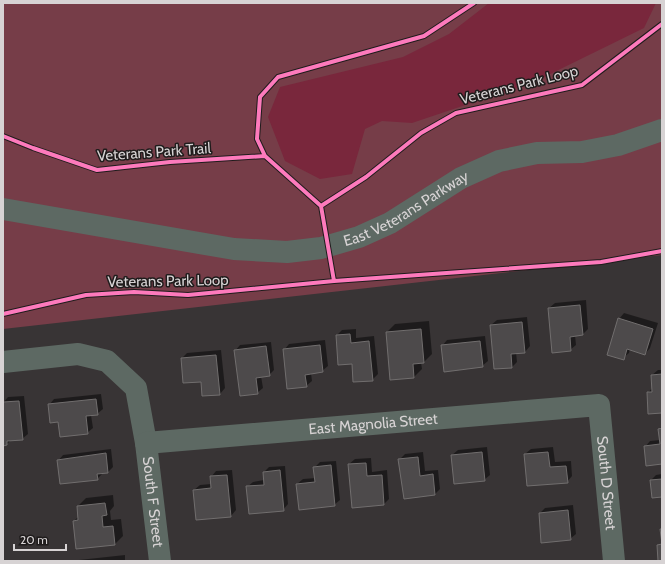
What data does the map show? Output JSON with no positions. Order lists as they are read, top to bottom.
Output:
{
  "streets": {
    "street": [
      "East Veterans Parkway",
      "East Magnolia Street",
      "South D Street",
      "South F Street"
    ],
    "cycle path": ["Veterans Park Loop", "Veterans Park Trail"]
  },
  "crossings": [
    ["East Magnolia Street", "South D Street"],
    ["East Magnolia Street", "South F Street"]
  ],
  "scale_bar": "20 m"
}
